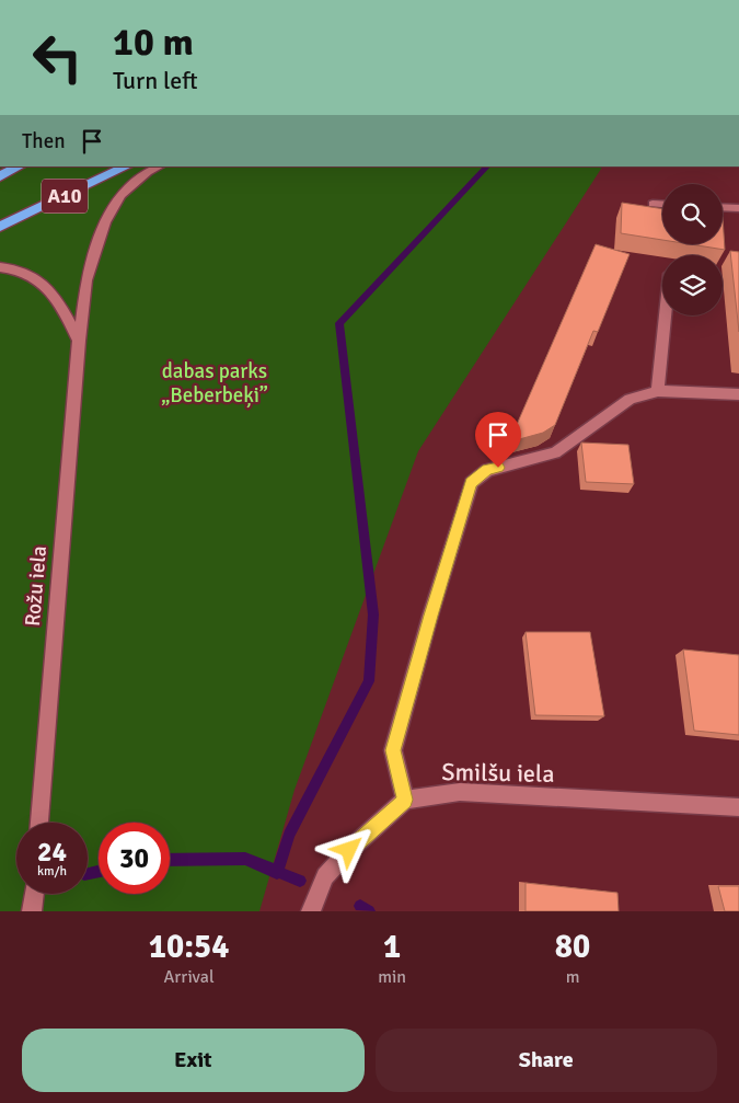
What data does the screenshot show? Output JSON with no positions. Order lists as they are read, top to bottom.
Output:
{
  "streets": {
    "highway": ["A10"],
    "street": ["Rožu iela", "Smilšu iela"]
  },
  "parks": ["dabas parks „Beberbeķi”"],
  "page": {
    "turn": ["10 m", "Turn left"],
    "then": "Then",
    "speed": "24 km/h",
    "limit": "30",
    "eta": [
      "10:54",
      "Arrival",
      "1",
      "min",
      "80",
      "m"
    ],
    "buttons": ["Exit", "Share"]
  }
}
